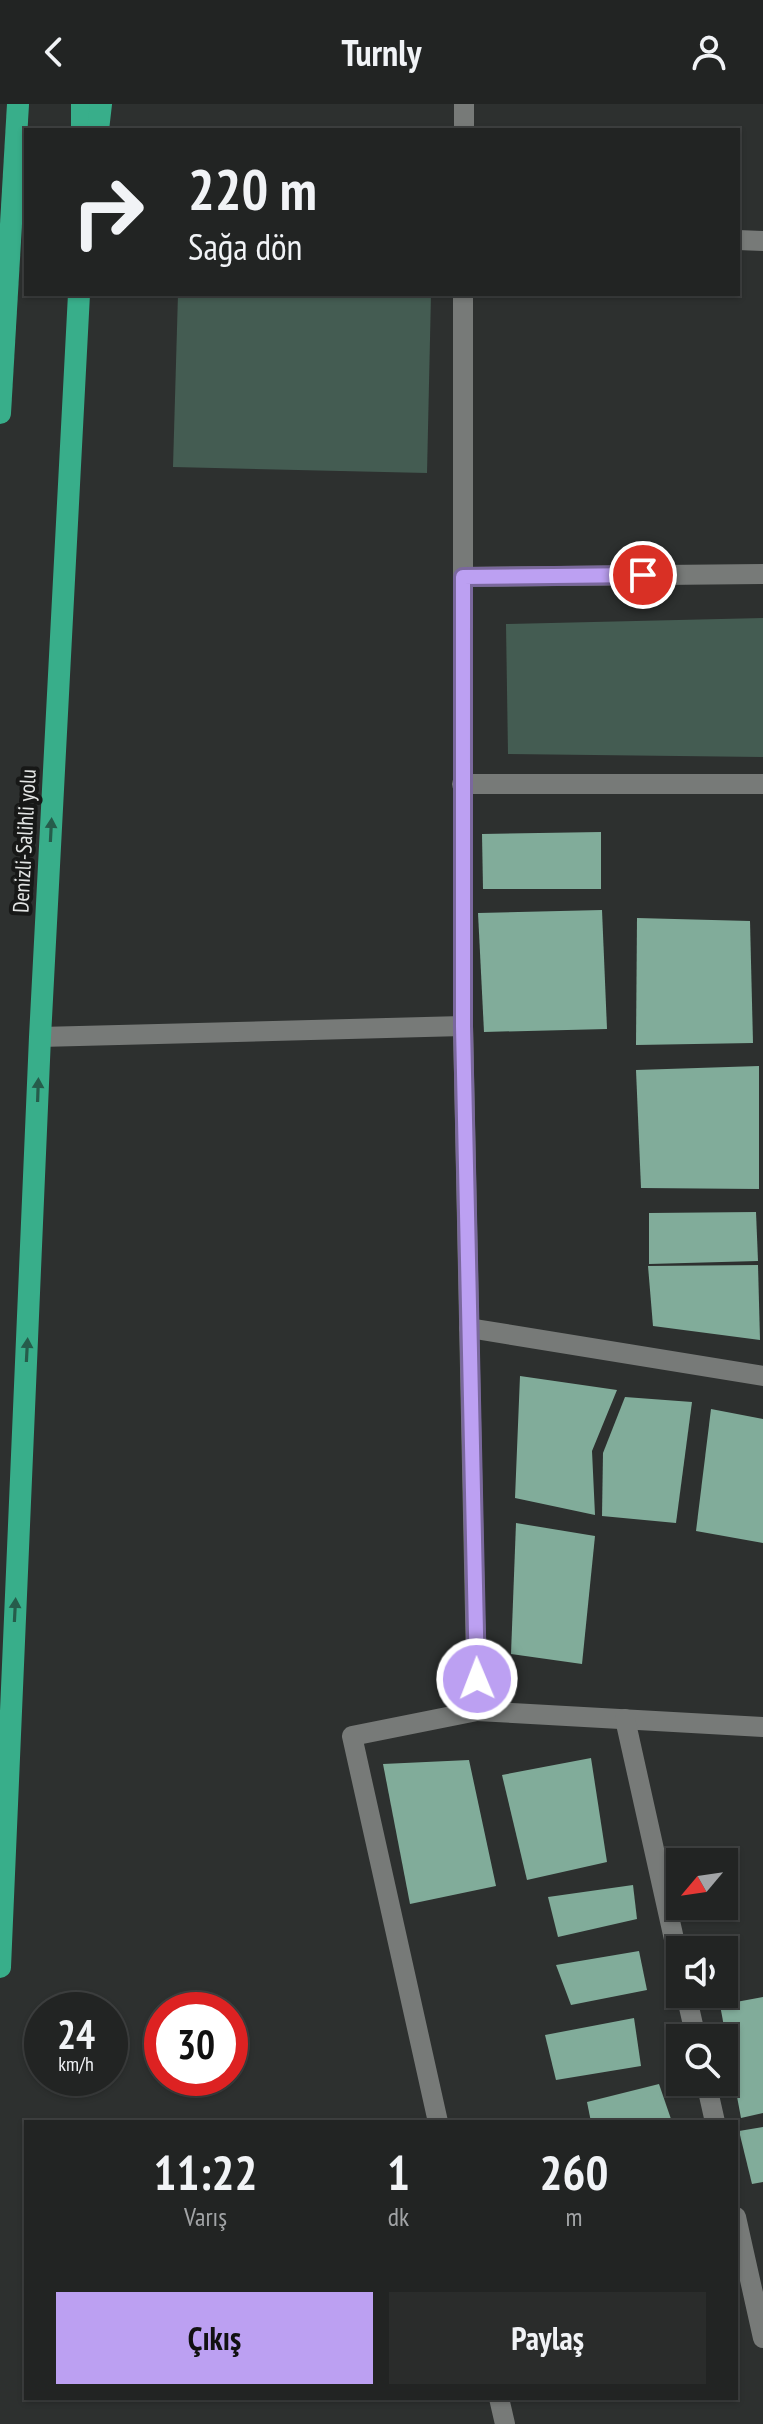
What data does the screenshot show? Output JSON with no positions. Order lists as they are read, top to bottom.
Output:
{
  "streets": {
    "highway": ["Denizli-Salihli yolu"]
  },
  "one_way": ["Denizli-Salihli yolu"],
  "north": "bottom left",
  "page": {
    "header": "Turnly",
    "turn": ["220 m", "Sağa dön"],
    "speed": "24 km/h",
    "limit": "30",
    "eta": [
      "11:22",
      "Varış",
      "1",
      "dk",
      "260",
      "m"
    ],
    "buttons": ["Çıkış", "Paylaş"]
  }
}
